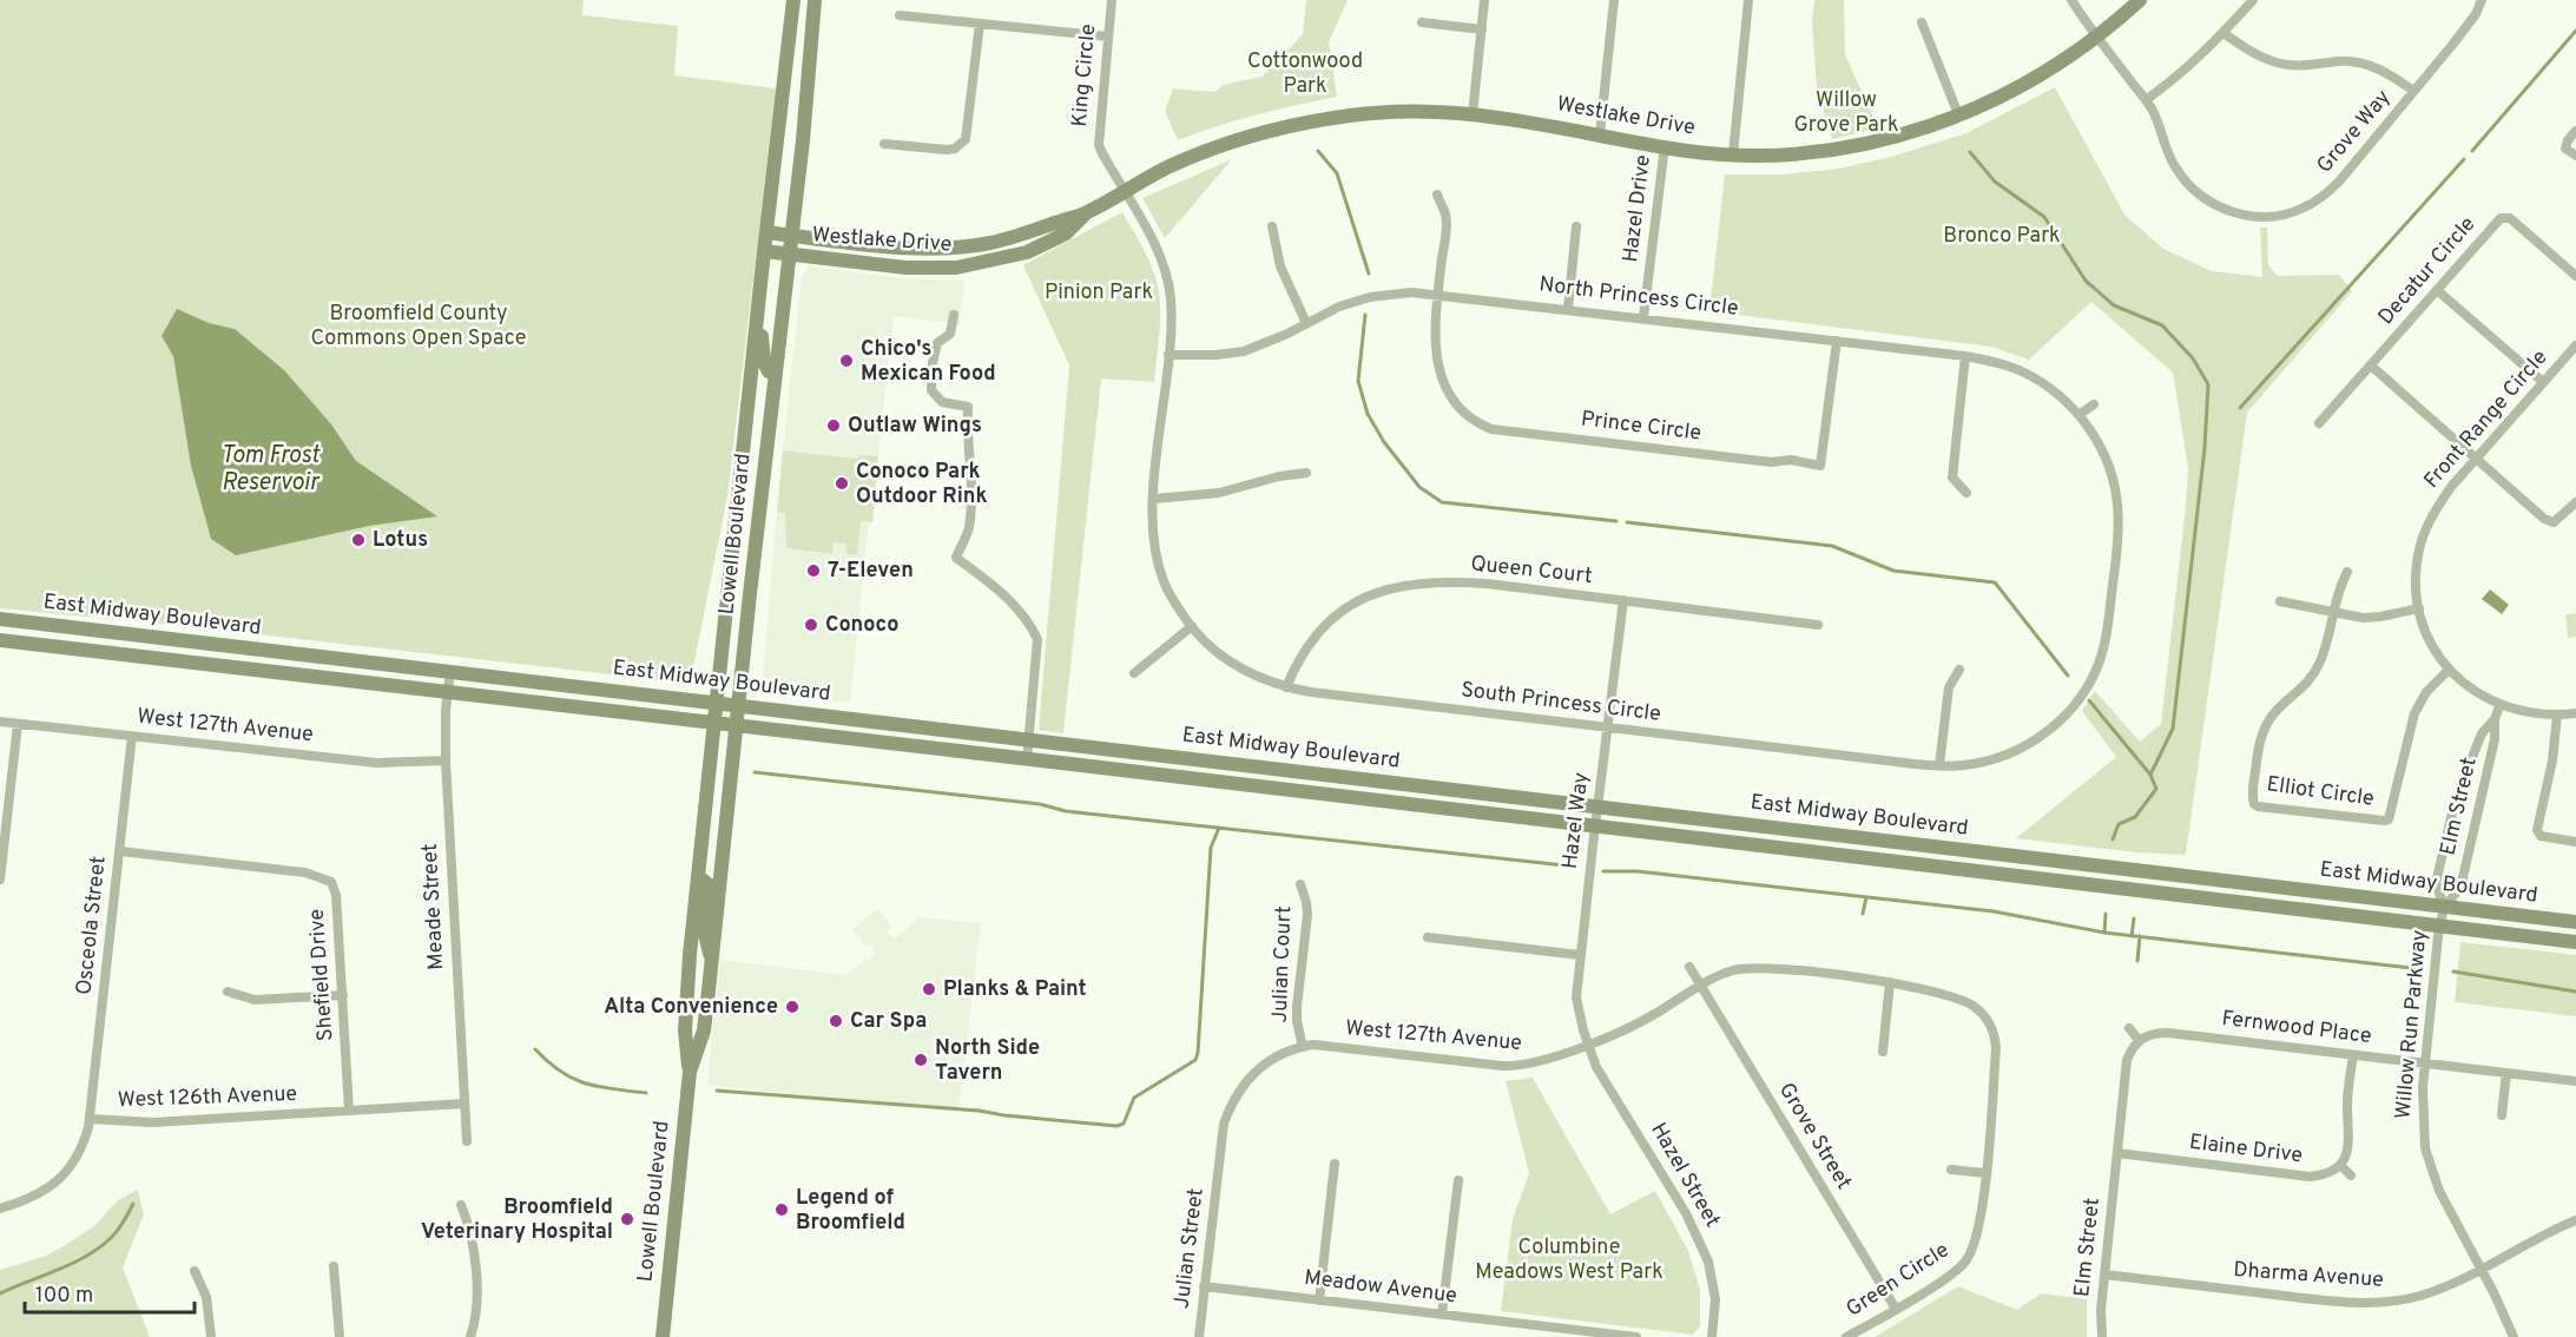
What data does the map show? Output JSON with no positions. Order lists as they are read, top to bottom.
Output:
{
  "streets": {
    "main road": ["Westlake Drive", "Lowell Boulevard", "East Midway Boulevard"],
    "street": [
      "King Circle",
      "Grove Way",
      "Hazel Drive",
      "Decatur Circle",
      "North Princess Circle",
      "Front Range Circle",
      "Prince Circle",
      "Queen Court",
      "South Princess Circle",
      "West 127th Avenue",
      "Elliot Circle",
      "Elm Street",
      "Hazel Way",
      "Meade Street",
      "Osceola Street",
      "Julian Court",
      "Shefield Drive",
      "Willow Run Parkway",
      "Fernwood Place",
      "West 126th Avenue",
      "Grove Street",
      "Elaine Drive",
      "Hazel Street",
      "Julian Street",
      "Dharma Avenue",
      "Green Circle",
      "Meadow Avenue"
    ]
  },
  "crossings": [
    ["King Circle", "Westlake Drive"],
    ["King Circle", "South Princess Circle"],
    ["Westlake Drive", "Grove Way"],
    ["Westlake Drive", "Hazel Drive"],
    ["Westlake Drive", "Lowell Boulevard"],
    ["Westlake Drive", "South Princess Circle"],
    ["Hazel Drive", "North Princess Circle"],
    ["North Princess Circle", "Prince Circle"],
    ["North Princess Circle", "South Princess Circle"],
    ["Front Range Circle", "Elliot Circle"],
    ["Front Range Circle", "Elm Street"],
    ["Lowell Boulevard", "East Midway Boulevard"],
    ["Queen Court", "South Princess Circle"],
    ["Queen Court", "Hazel Way"],
    ["East Midway Boulevard", "Elm Street"],
    ["East Midway Boulevard", "Hazel Way"],
    ["East Midway Boulevard", "Meade Street"],
    ["East Midway Boulevard", "Willow Run Parkway"],
    ["South Princess Circle", "Hazel Way"],
    ["West 127th Avenue", "Hazel Way"],
    ["West 127th Avenue", "Meade Street"],
    ["West 127th Avenue", "Osceola Street"],
    ["West 127th Avenue", "Julian Court"],
    ["West 127th Avenue", "Grove Street"],
    ["West 127th Avenue", "Hazel Street"],
    ["West 127th Avenue", "Julian Street"],
    ["West 127th Avenue", "Green Circle"],
    ["Elm Street", "Willow Run Parkway"],
    ["Elm Street", "Fernwood Place"],
    ["Elm Street", "Elaine Drive"],
    ["Elm Street", "Dharma Avenue"],
    ["Hazel Way", "Hazel Street"],
    ["Meade Street", "West 126th Avenue"],
    ["Osceola Street", "Shefield Drive"],
    ["Osceola Street", "West 126th Avenue"],
    ["Shefield Drive", "West 126th Avenue"],
    ["Willow Run Parkway", "Fernwood Place"],
    ["Willow Run Parkway", "Dharma Avenue"],
    ["Grove Street", "Green Circle"],
    ["Julian Street", "Meadow Avenue"]
  ],
  "water": ["Tom Frost Reservoir"],
  "parks": [
    "Cottonwood Park",
    "Willow Grove Park",
    "Bronco Park",
    "Pinion Park",
    "Broomfield County Commons Open Space",
    "Columbine Meadows West Park"
  ],
  "places": [
    "Chico's Mexican Food",
    "Outlaw Wings",
    "Conoco Park Outdoor Rink",
    "Lotus",
    "7-Eleven",
    "Conoco",
    "Planks & Paint",
    "Alta Convenience",
    "Car Spa",
    "North Side Tavern",
    "Legend of Broomfield",
    "Broomfield Veterinary Hospital"
  ],
  "scale_bar": "100 m"
}
